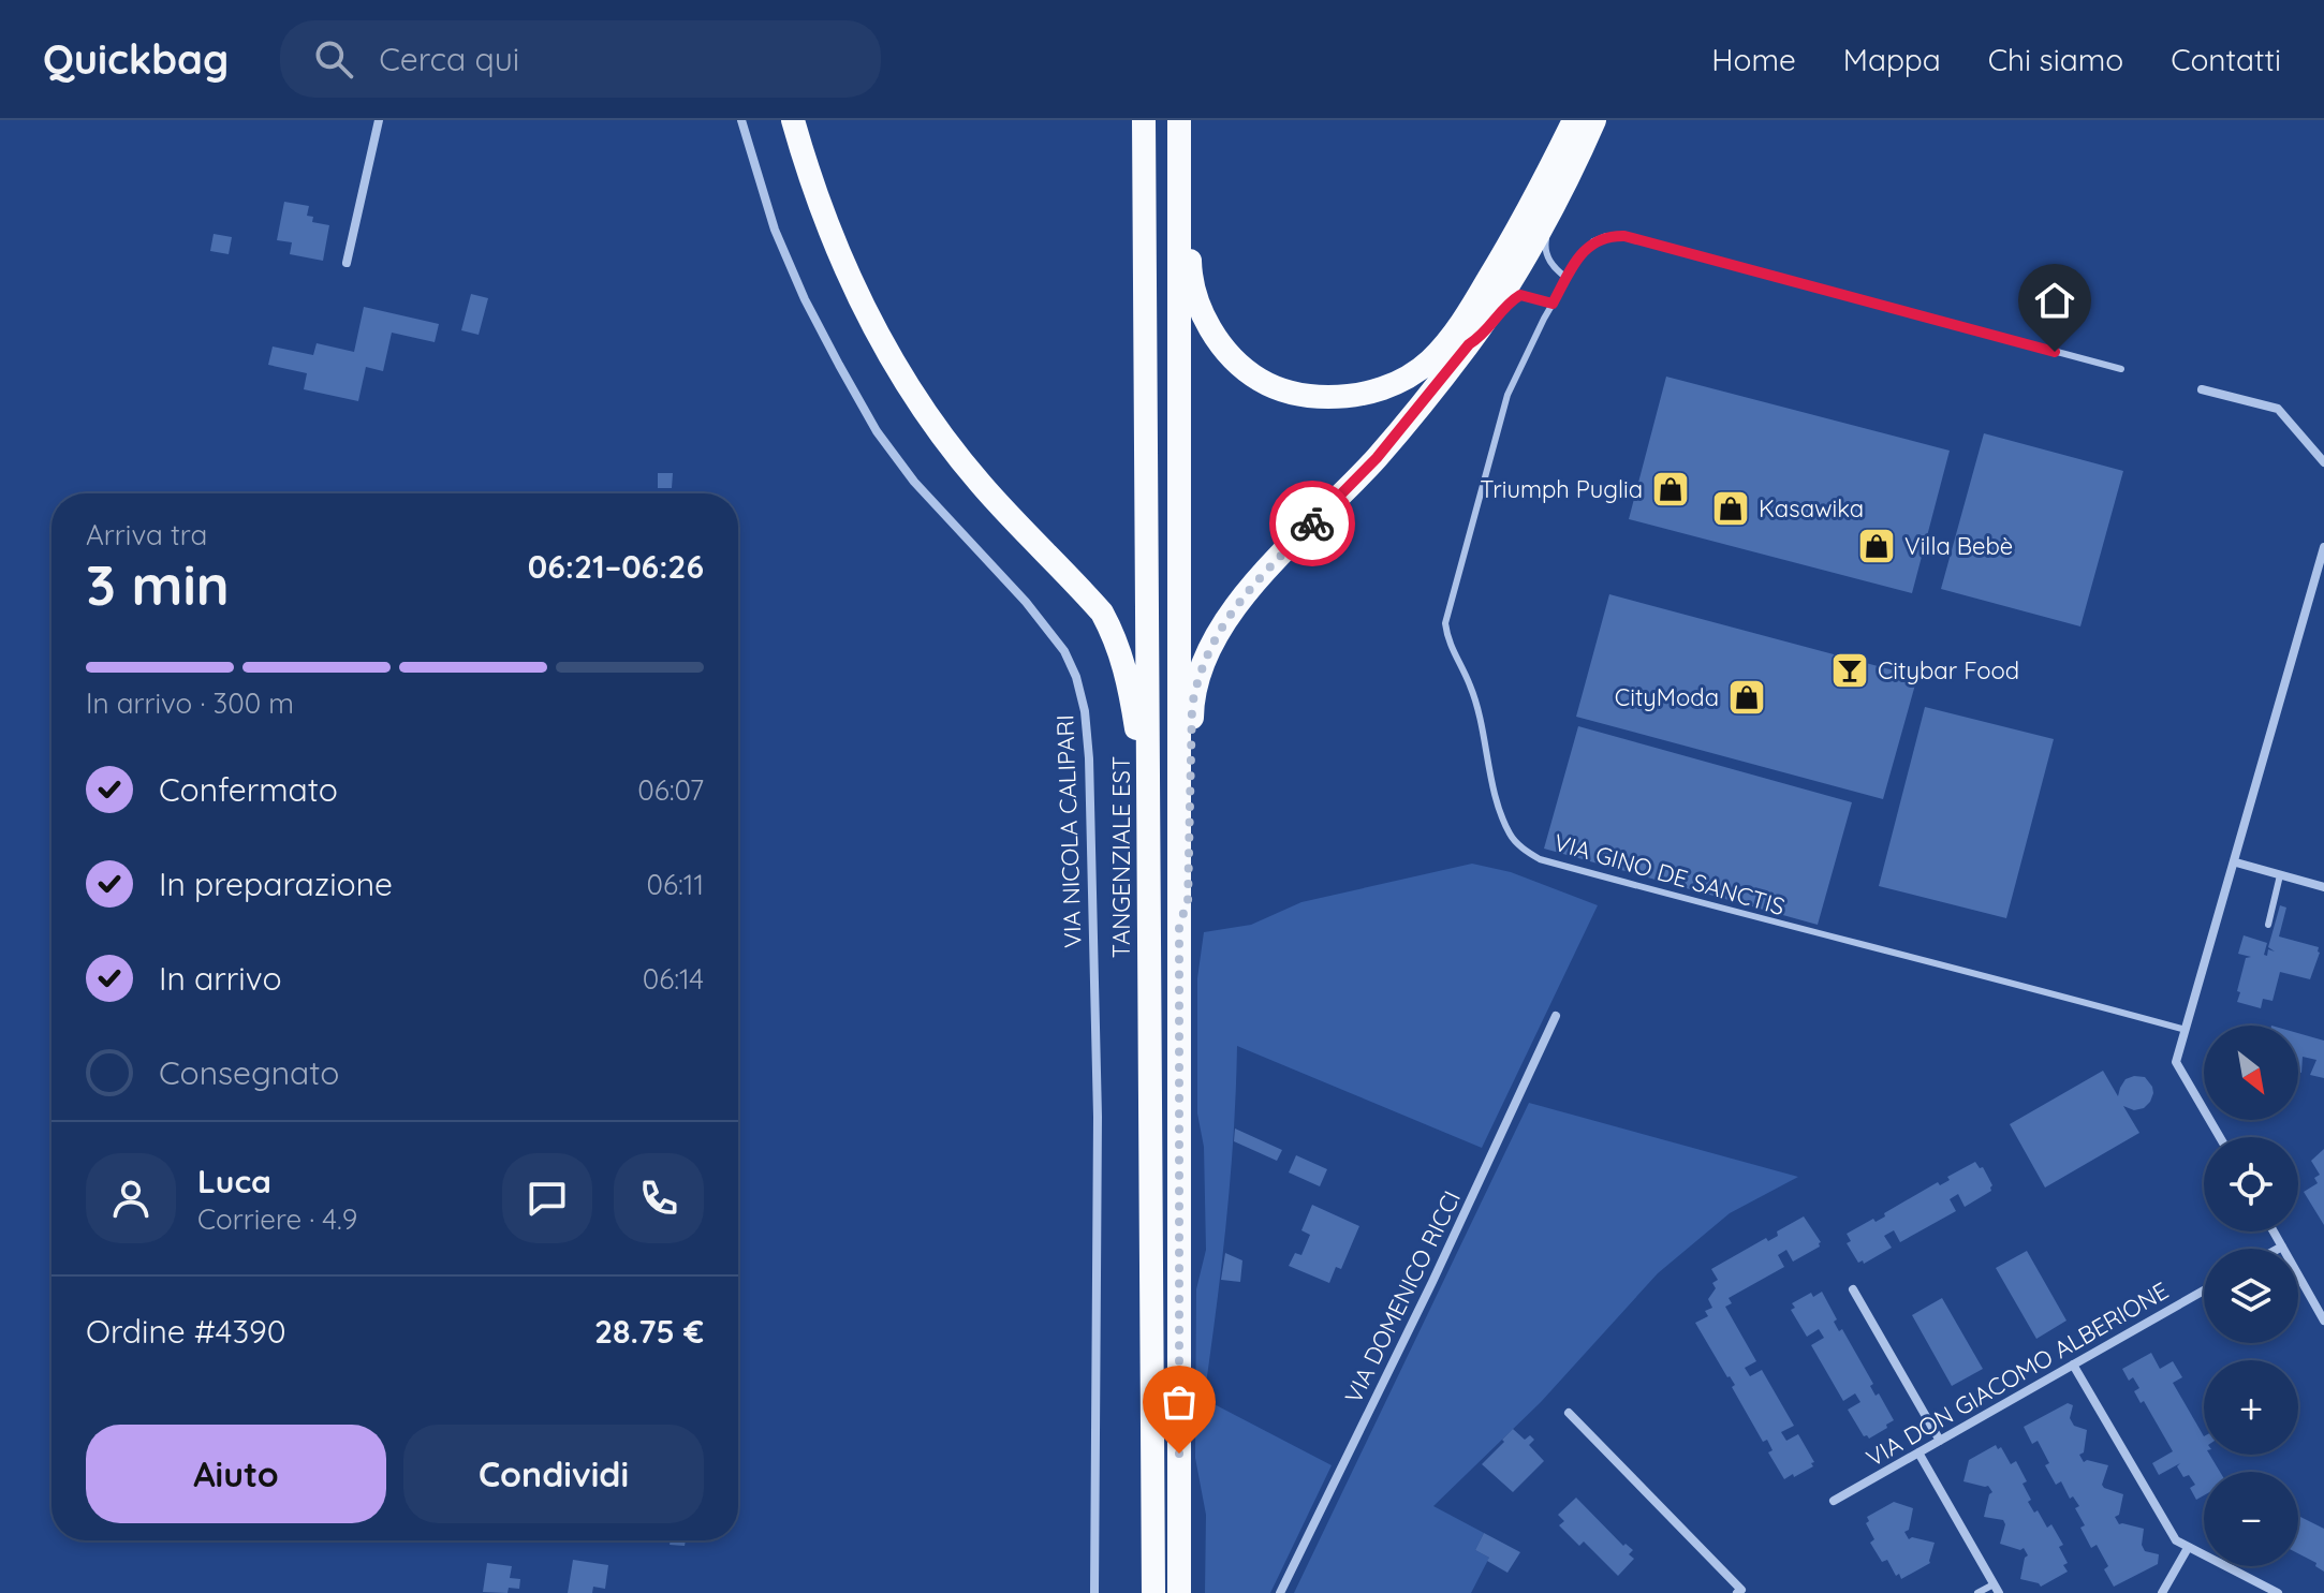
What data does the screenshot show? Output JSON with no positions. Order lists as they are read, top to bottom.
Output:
{
  "streets": {
    "highway": ["TANGENZIALE EST"],
    "street": ["VIA NICOLA CALIPARI", "VIA DOMENICO RICCI", "VIA DON GIACOMO ALBERIONE"],
    "lane": ["VIA GINO DE SANCTIS"]
  },
  "places": {
    "shop": [
      "Triumph Puglia",
      "Kasawika",
      "Villa Bebè",
      "CityModa"
    ],
    "bar": ["Citybar Food"]
  },
  "north": "bottom right",
  "page": {
    "header": "Quickbag",
    "search": "Cerca qui",
    "nav": [
      "Home",
      "Mappa",
      "Chi siamo",
      "Contatti"
    ],
    "heading": ["3 min", "Arriva tra", "06:21–06:26"],
    "panel": [
      "Luca",
      "Corriere · 4.9",
      "Ordine #4390",
      "28.75 €"
    ],
    "bar": "In arrivo · 300 m",
    "list": [
      ["Confermato", "06:07"],
      ["In preparazione", "06:11"],
      ["In arrivo", "06:14"],
      "Consegnato"
    ],
    "map_buttons": ["+", "−"],
    "buttons": ["Aiuto", "Condividi"]
  }
}
